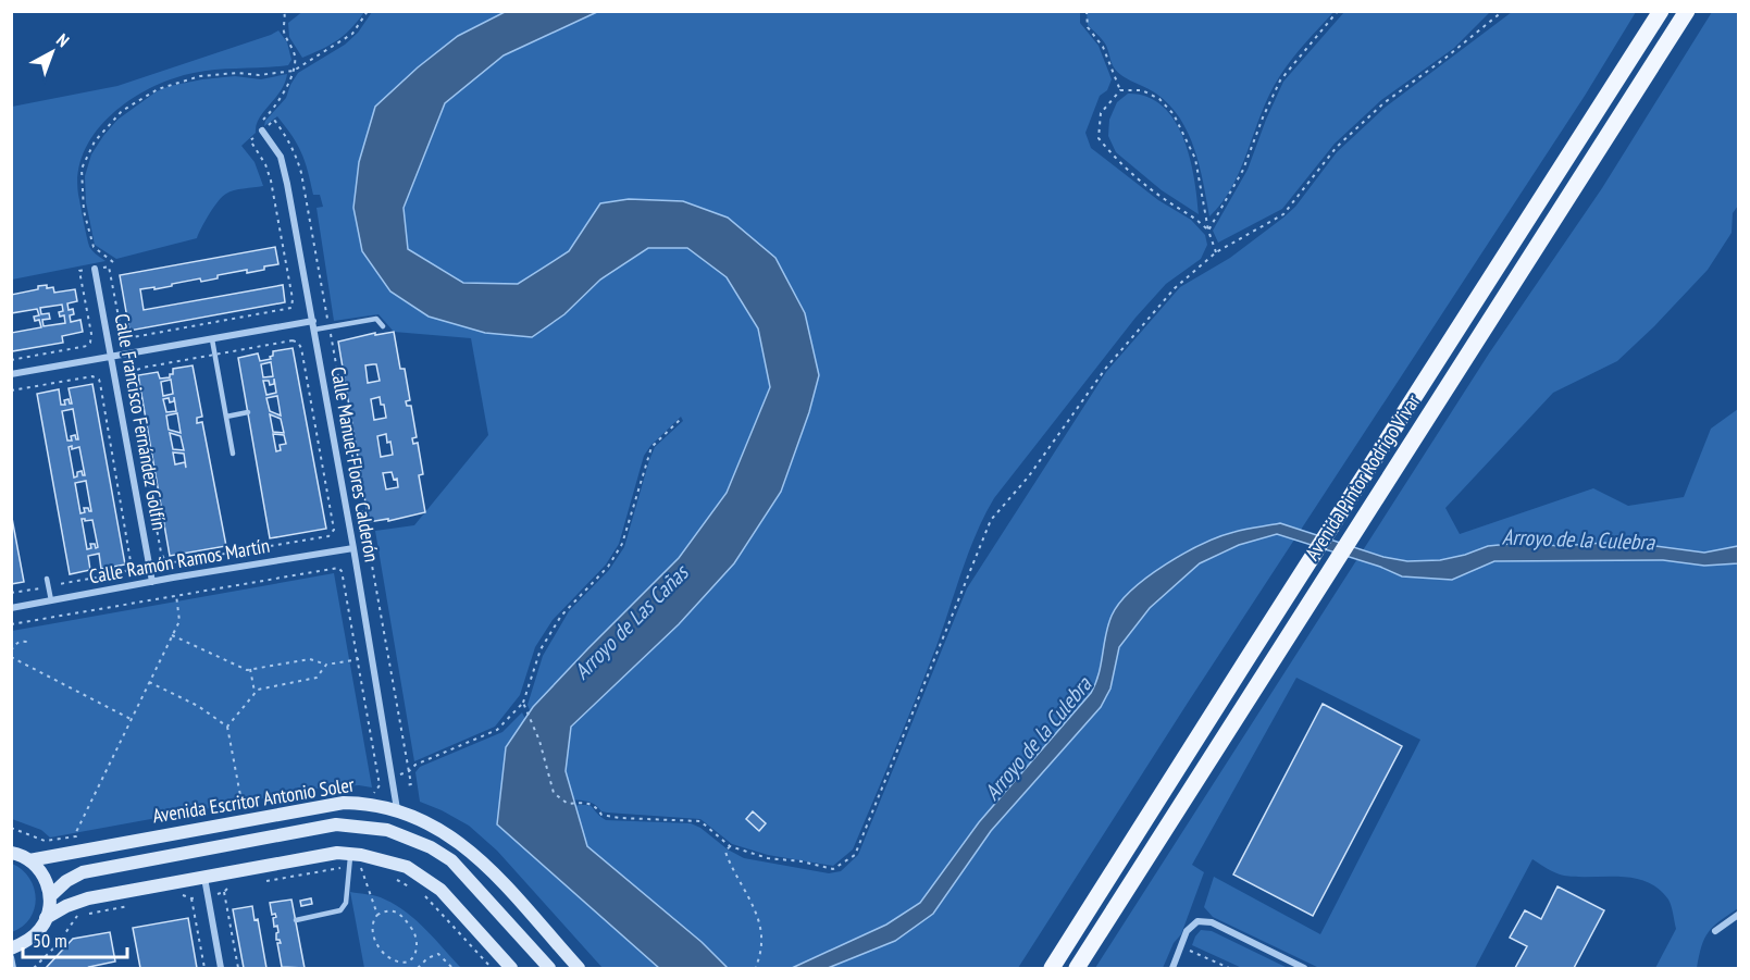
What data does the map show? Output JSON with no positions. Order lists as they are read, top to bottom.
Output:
{
  "streets": {
    "main road": ["Avenida Pintor Rodrigo Vivar"],
    "street": [
      "Calle Francisco Fernández Golfín",
      "Calle Manuel Flores Calderón",
      "Calle Ramón Ramos Martín",
      "Avenida Escritor Antonio Soler"
    ]
  },
  "crossings": [
    ["Calle Francisco Fernández Golfín", "Calle Ramón Ramos Martín"],
    ["Calle Manuel Flores Calderón", "Calle Ramón Ramos Martín"],
    ["Calle Manuel Flores Calderón", "Avenida Escritor Antonio Soler"]
  ],
  "water": ["Arroyo de la Culebra", "Arroyo de Las Cañas"],
  "scale_bar": "50 m",
  "north": "top right"
}
